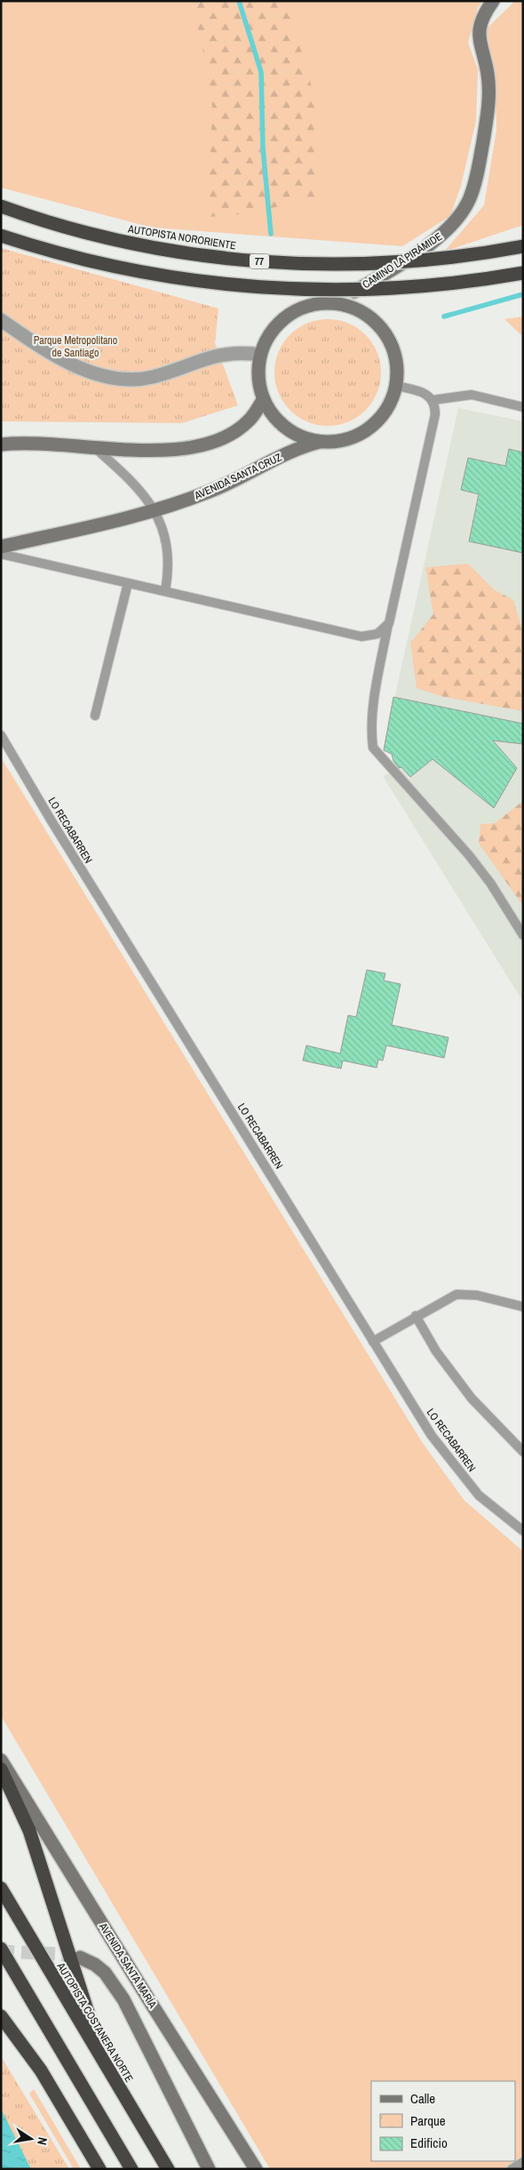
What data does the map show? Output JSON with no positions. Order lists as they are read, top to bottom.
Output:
{
  "streets": {
    "highway": ["AUTOPISTA NORORIENTE", "77", "AUTOPISTA COSTANERA NORTE"],
    "street": ["CAMINO LA PIRÁMIDE", "AVENIDA SANTA CRUZ", "AVENIDA SANTA MARÍA"],
    "lane": ["LO RECABARREN"]
  },
  "crossings": [
    ["CAMINO LA PIRÁMIDE", "AVENIDA SANTA CRUZ"]
  ],
  "parks": ["Parque Metropolitano de Santiago"],
  "legend": ["Calle", "Parque", "Edificio"],
  "north": "right"
}
